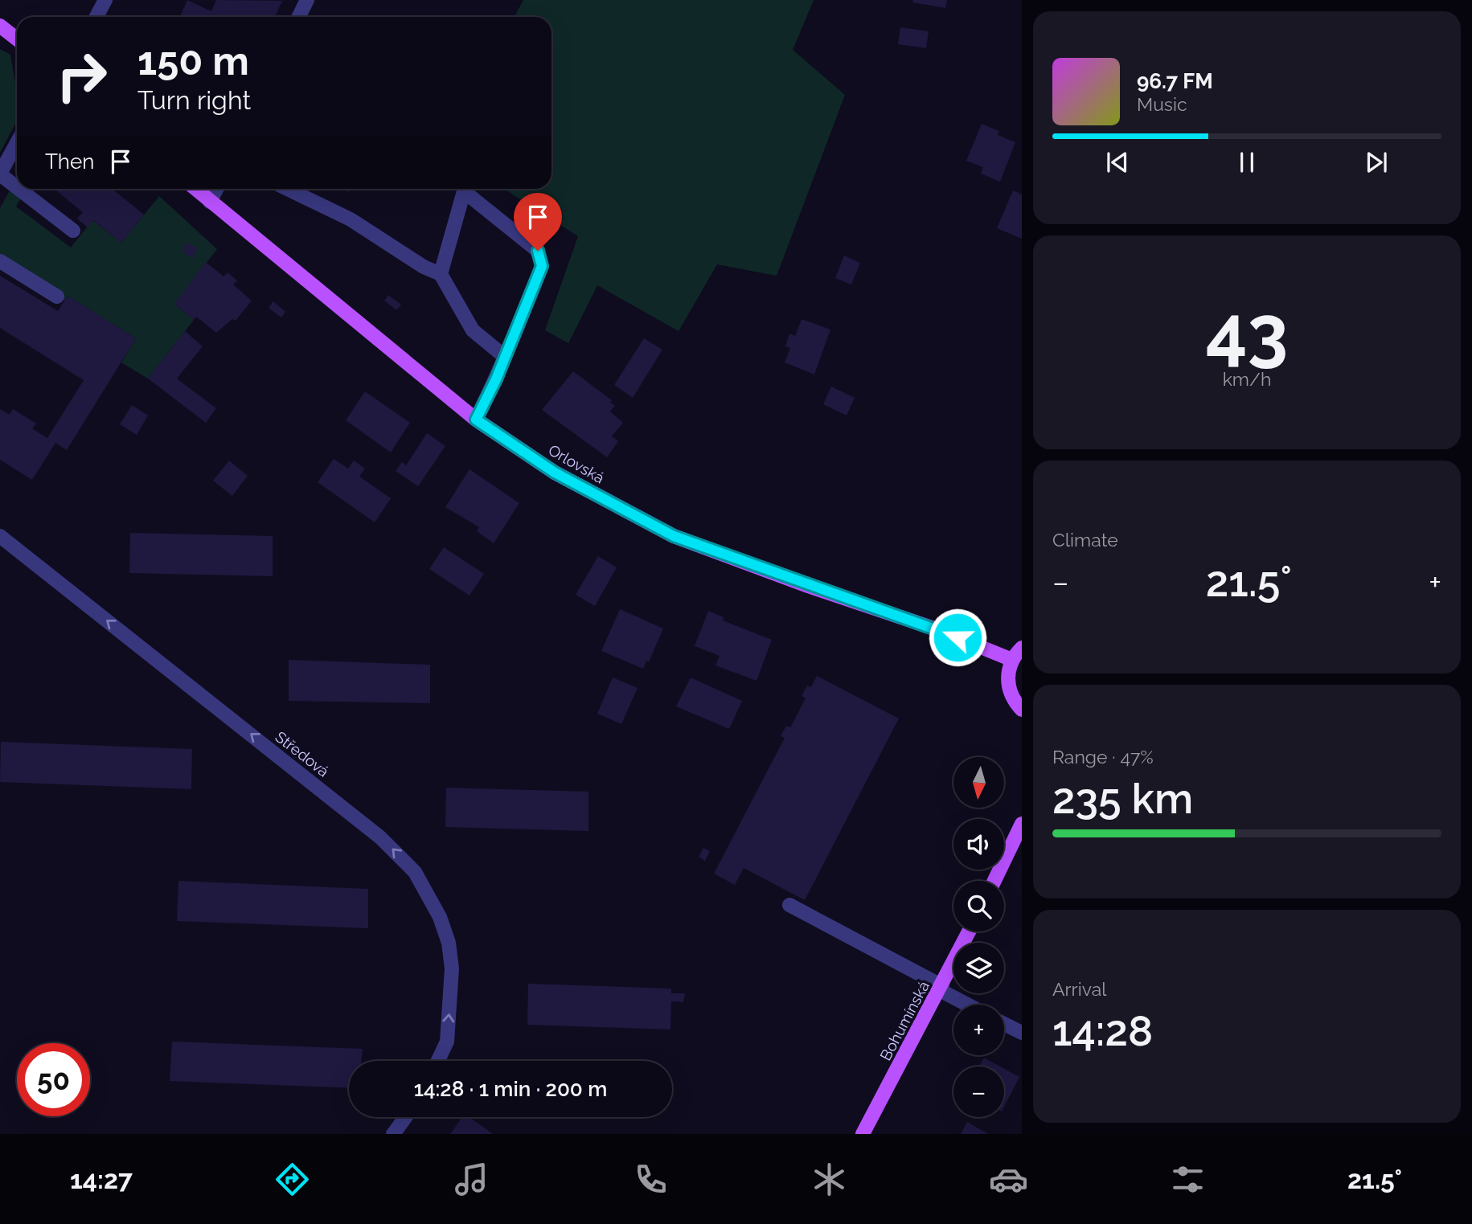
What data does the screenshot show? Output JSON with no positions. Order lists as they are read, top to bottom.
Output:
{
  "streets": {
    "main road": ["Orlovská", "Bohumínská"],
    "street": ["Středová"]
  },
  "one_way": ["Středová"],
  "north": "bottom",
  "page": {
    "turn": ["150 m", "Turn right"],
    "song": ["96.7 FM", "Music"],
    "then": "Then",
    "tile": [
      ["43", "km/h"],
      "Climate",
      ["Range · 47%", "235 km"],
      ["Arrival", "14:28"]
    ],
    "heat": ["−", "21.5°", "+"],
    "map_buttons": ["+", "−"],
    "limit": "50",
    "trip": "14:28 · 1 min · 200 m",
    "tabs": ["14:27", "21.5°"]
  }
}
